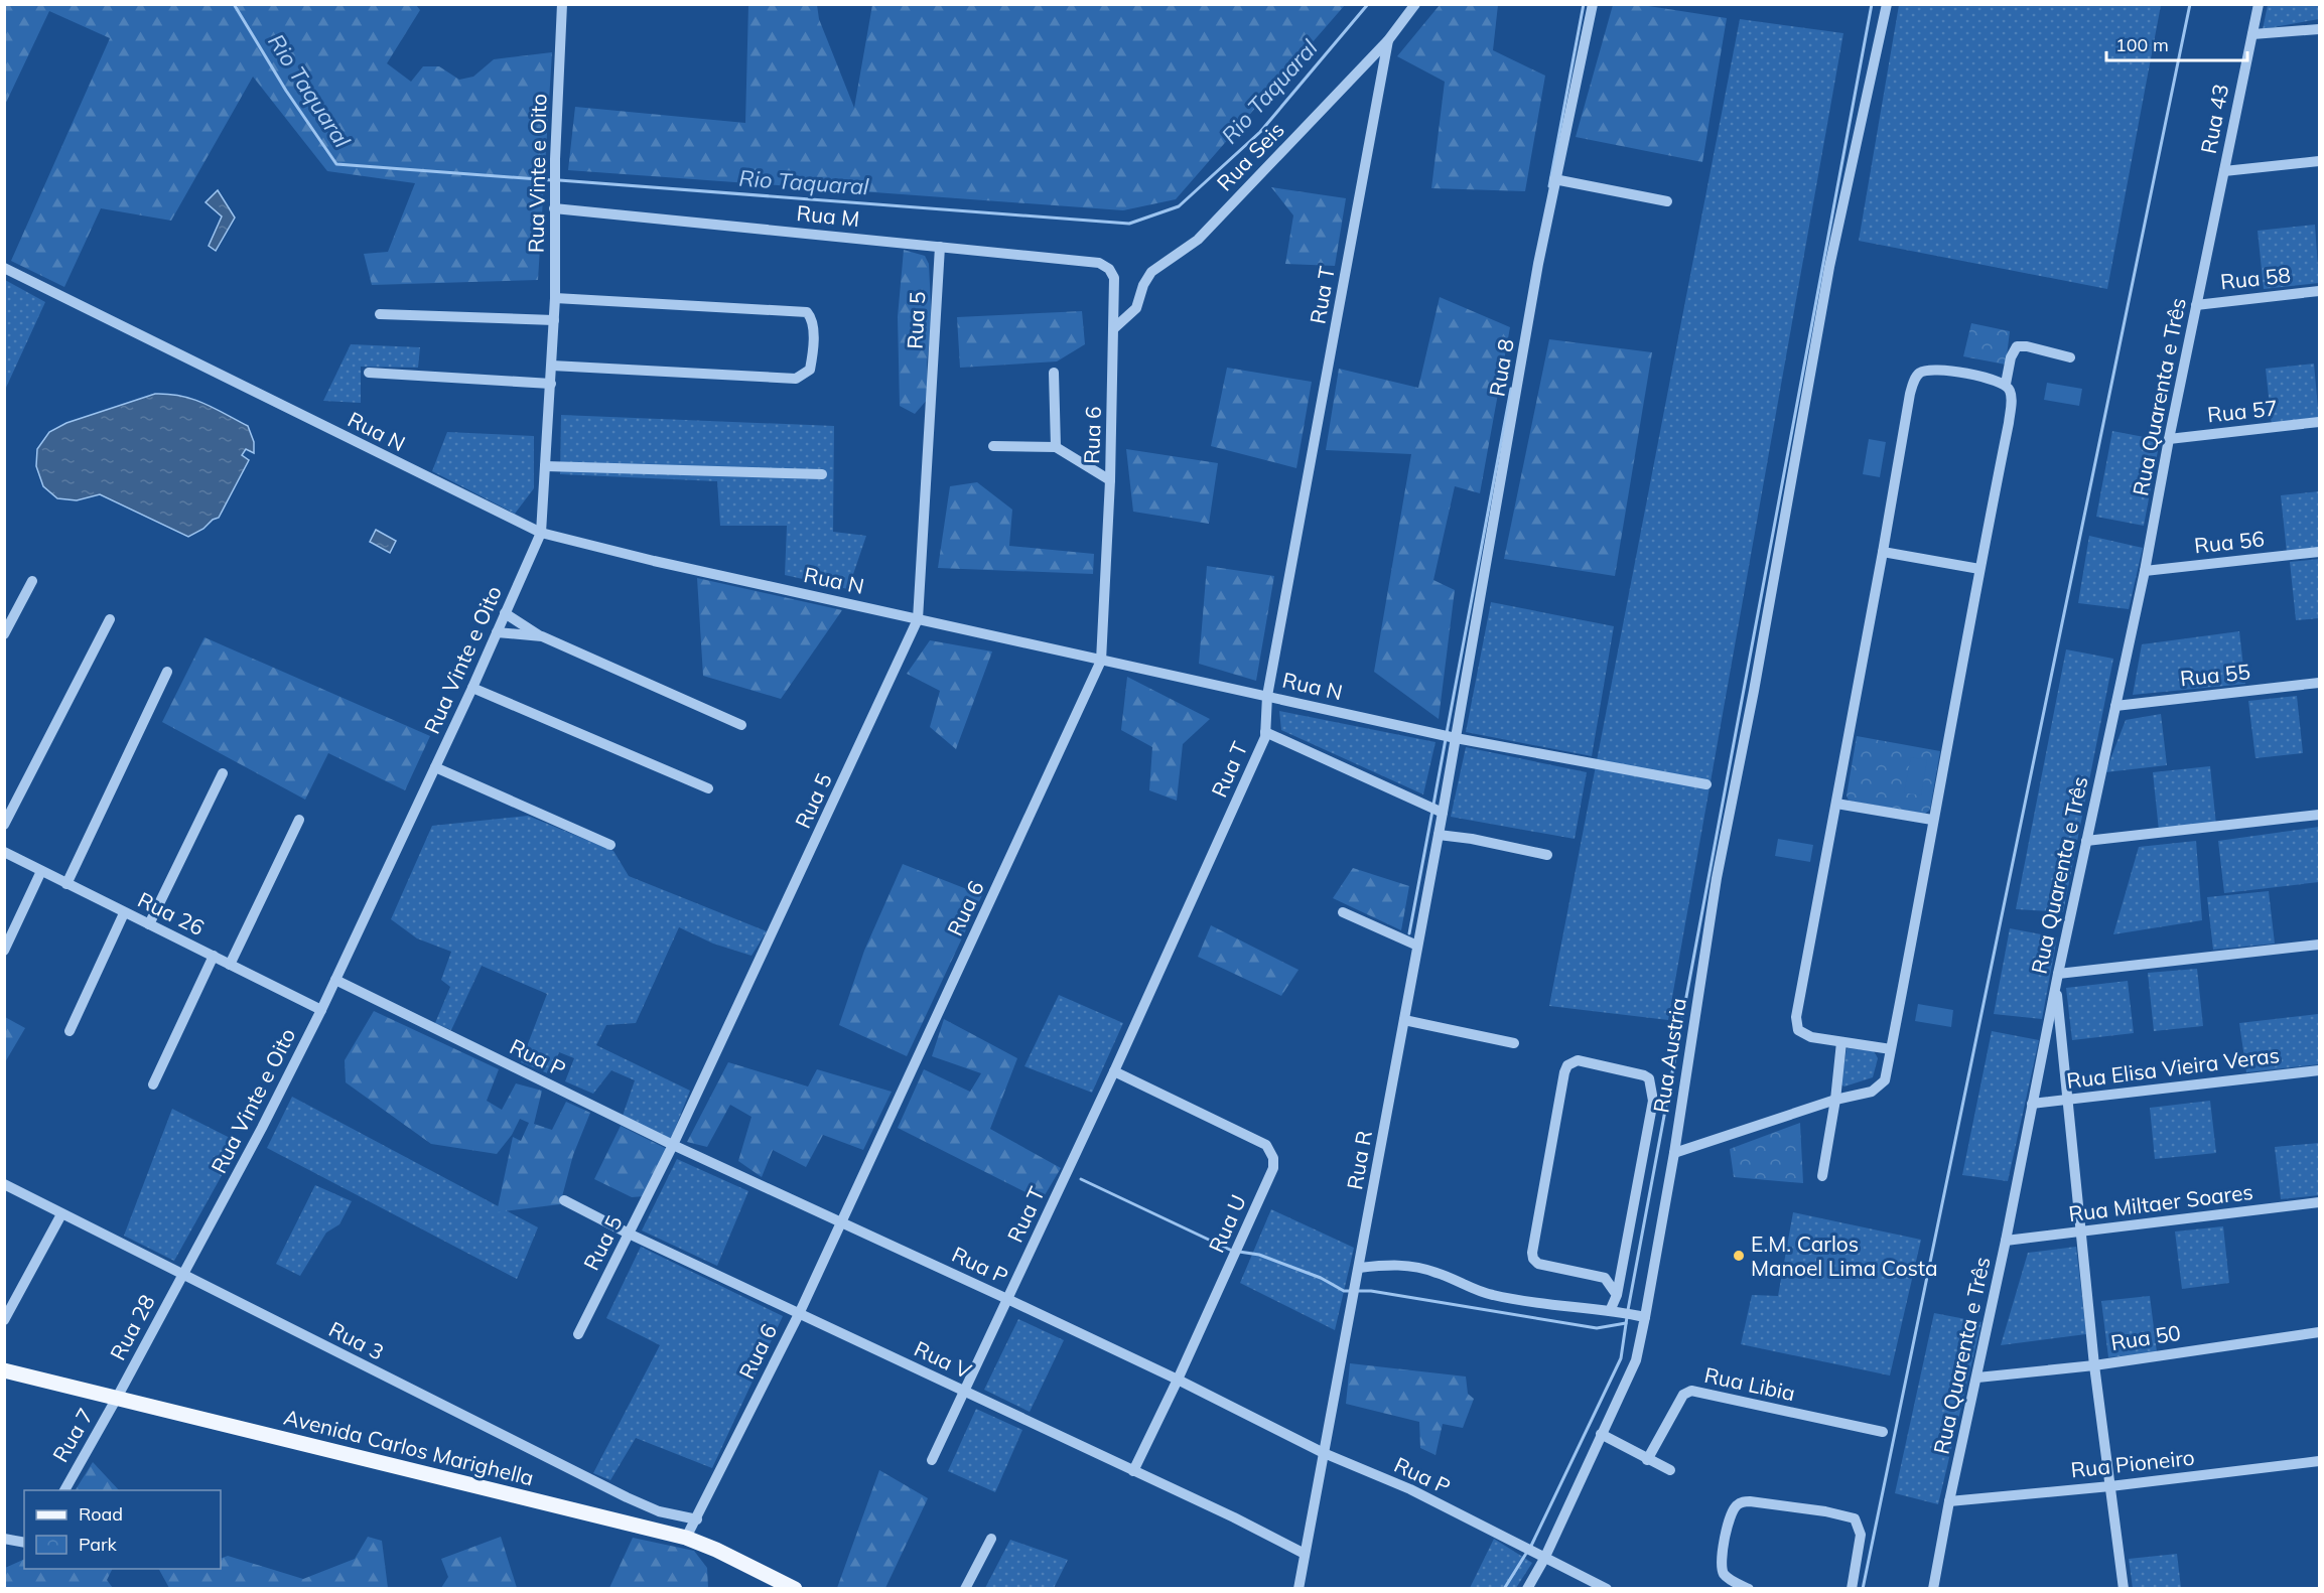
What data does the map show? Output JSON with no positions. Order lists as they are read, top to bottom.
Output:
{
  "streets": {
    "main road": ["Avenida Carlos Marighella"],
    "street": [
      "Rua 43",
      "Rua Seis",
      "Rua Vinte e Oito",
      "Rua M",
      "Rua 58",
      "Rua T",
      "Rua 5",
      "Rua 8",
      "Rua Quarenta e Três",
      "Rua 57",
      "Rua N",
      "Rua 6",
      "Rua 56",
      "Rua 55",
      "Rua 26",
      "Rua Austria",
      "Rua P",
      "Rua Elisa Vieira Veras",
      "Rua R",
      "Rua Miltaer Soares",
      "Rua U",
      "Rua 28",
      "Rua 50",
      "Rua 3",
      "Rua V",
      "Rua Libia",
      "Rua 7",
      "Rua Pioneiro"
    ]
  },
  "crossings": [
    ["Rua 43", "Rua Quarenta e Três"],
    ["Rua Seis", "Rua T"],
    ["Rua Seis", "Rua 6"],
    ["Rua Vinte e Oito", "Rua M"],
    ["Rua Vinte e Oito", "Rua N"],
    ["Rua Vinte e Oito", "Rua 26"],
    ["Rua Vinte e Oito", "Rua P"],
    ["Rua Vinte e Oito", "Rua 28"],
    ["Rua Vinte e Oito", "Rua 3"],
    ["Rua M", "Rua 5"],
    ["Rua M", "Rua 6"],
    ["Rua 58", "Rua Quarenta e Três"],
    ["Rua T", "Rua N"],
    ["Rua T", "Rua P"],
    ["Rua T", "Rua U"],
    ["Rua T", "Rua V"],
    ["Rua 5", "Rua N"],
    ["Rua 5", "Rua P"],
    ["Rua 5", "Rua V"],
    ["Rua 8", "Rua N"],
    ["Rua 8", "Rua R"],
    ["Rua Quarenta e Três", "Rua 57"],
    ["Rua Quarenta e Três", "Rua 56"],
    ["Rua Quarenta e Três", "Rua 55"],
    ["Rua Quarenta e Três", "Rua Elisa Vieira Veras"],
    ["Rua Quarenta e Três", "Rua Miltaer Soares"],
    ["Rua Quarenta e Três", "Rua 50"],
    ["Rua Quarenta e Três", "Rua Pioneiro"],
    ["Rua N", "Rua 6"],
    ["Rua N", "Rua R"],
    ["Rua 6", "Rua P"],
    ["Rua 6", "Rua 3"],
    ["Rua 6", "Rua V"],
    ["Rua 6", "Avenida Carlos Marighella"],
    ["Rua Austria", "Rua P"],
    ["Rua P", "Rua R"],
    ["Rua P", "Rua U"],
    ["Rua R", "Rua V"],
    ["Rua U", "Rua V"],
    ["Rua 28", "Rua 3"],
    ["Rua 28", "Rua 7"],
    ["Rua 28", "Avenida Carlos Marighella"],
    ["Rua 7", "Avenida Carlos Marighella"]
  ],
  "water": ["Rio Taquaral"],
  "places": ["E.M. Carlos Manoel Lima Costa"],
  "legend": ["Road", "Park"],
  "scale_bar": "100 m"
}
